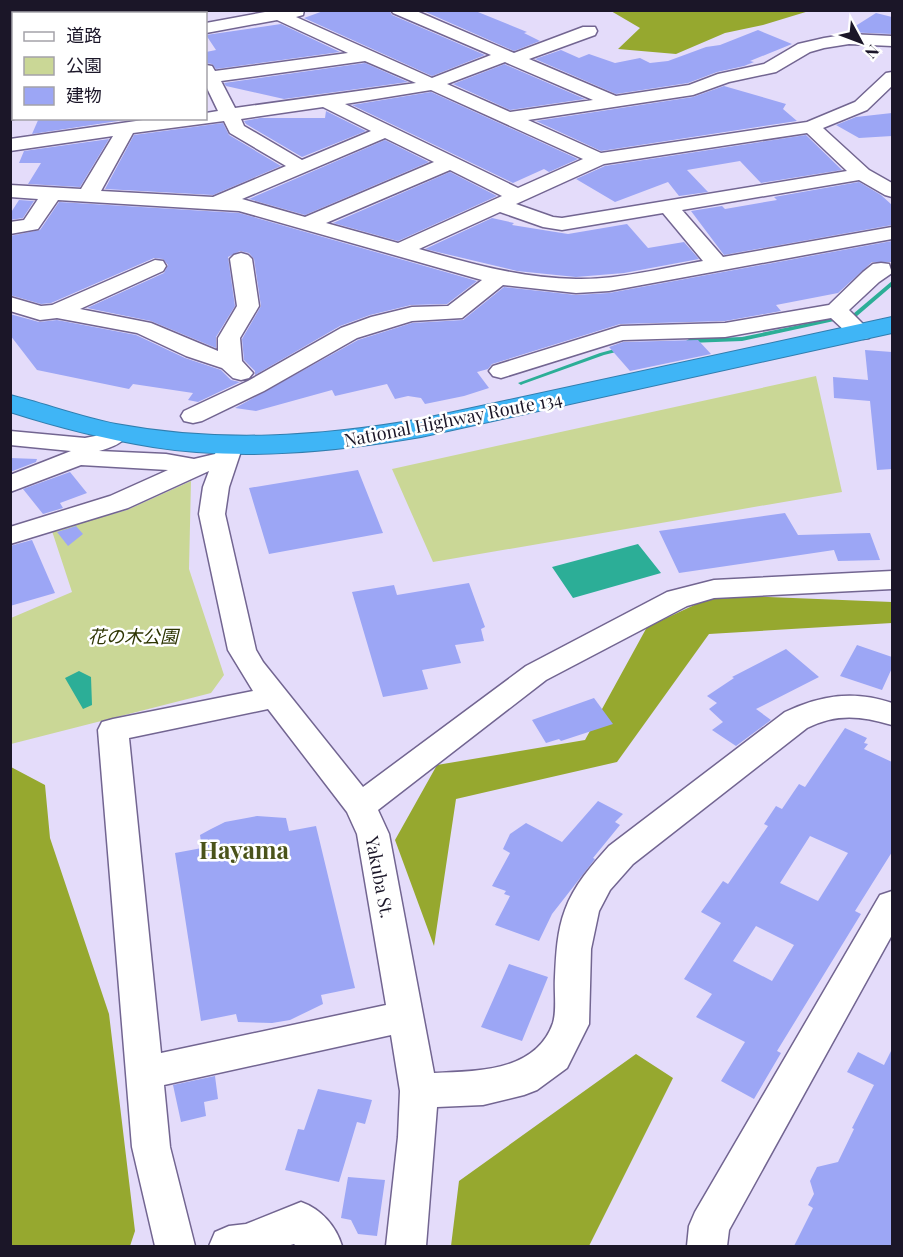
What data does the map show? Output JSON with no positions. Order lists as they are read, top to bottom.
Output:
{
  "streets": {
    "highway": ["National Highway Route 134"],
    "street": ["Yakuba St."]
  },
  "crossings": [
    ["National Highway Route 134", "Yakuba St."]
  ],
  "districts": ["Hayama"],
  "parks": ["花の木公園"],
  "legend": ["道路", "公園", "建物"],
  "north": "bottom right"
}
